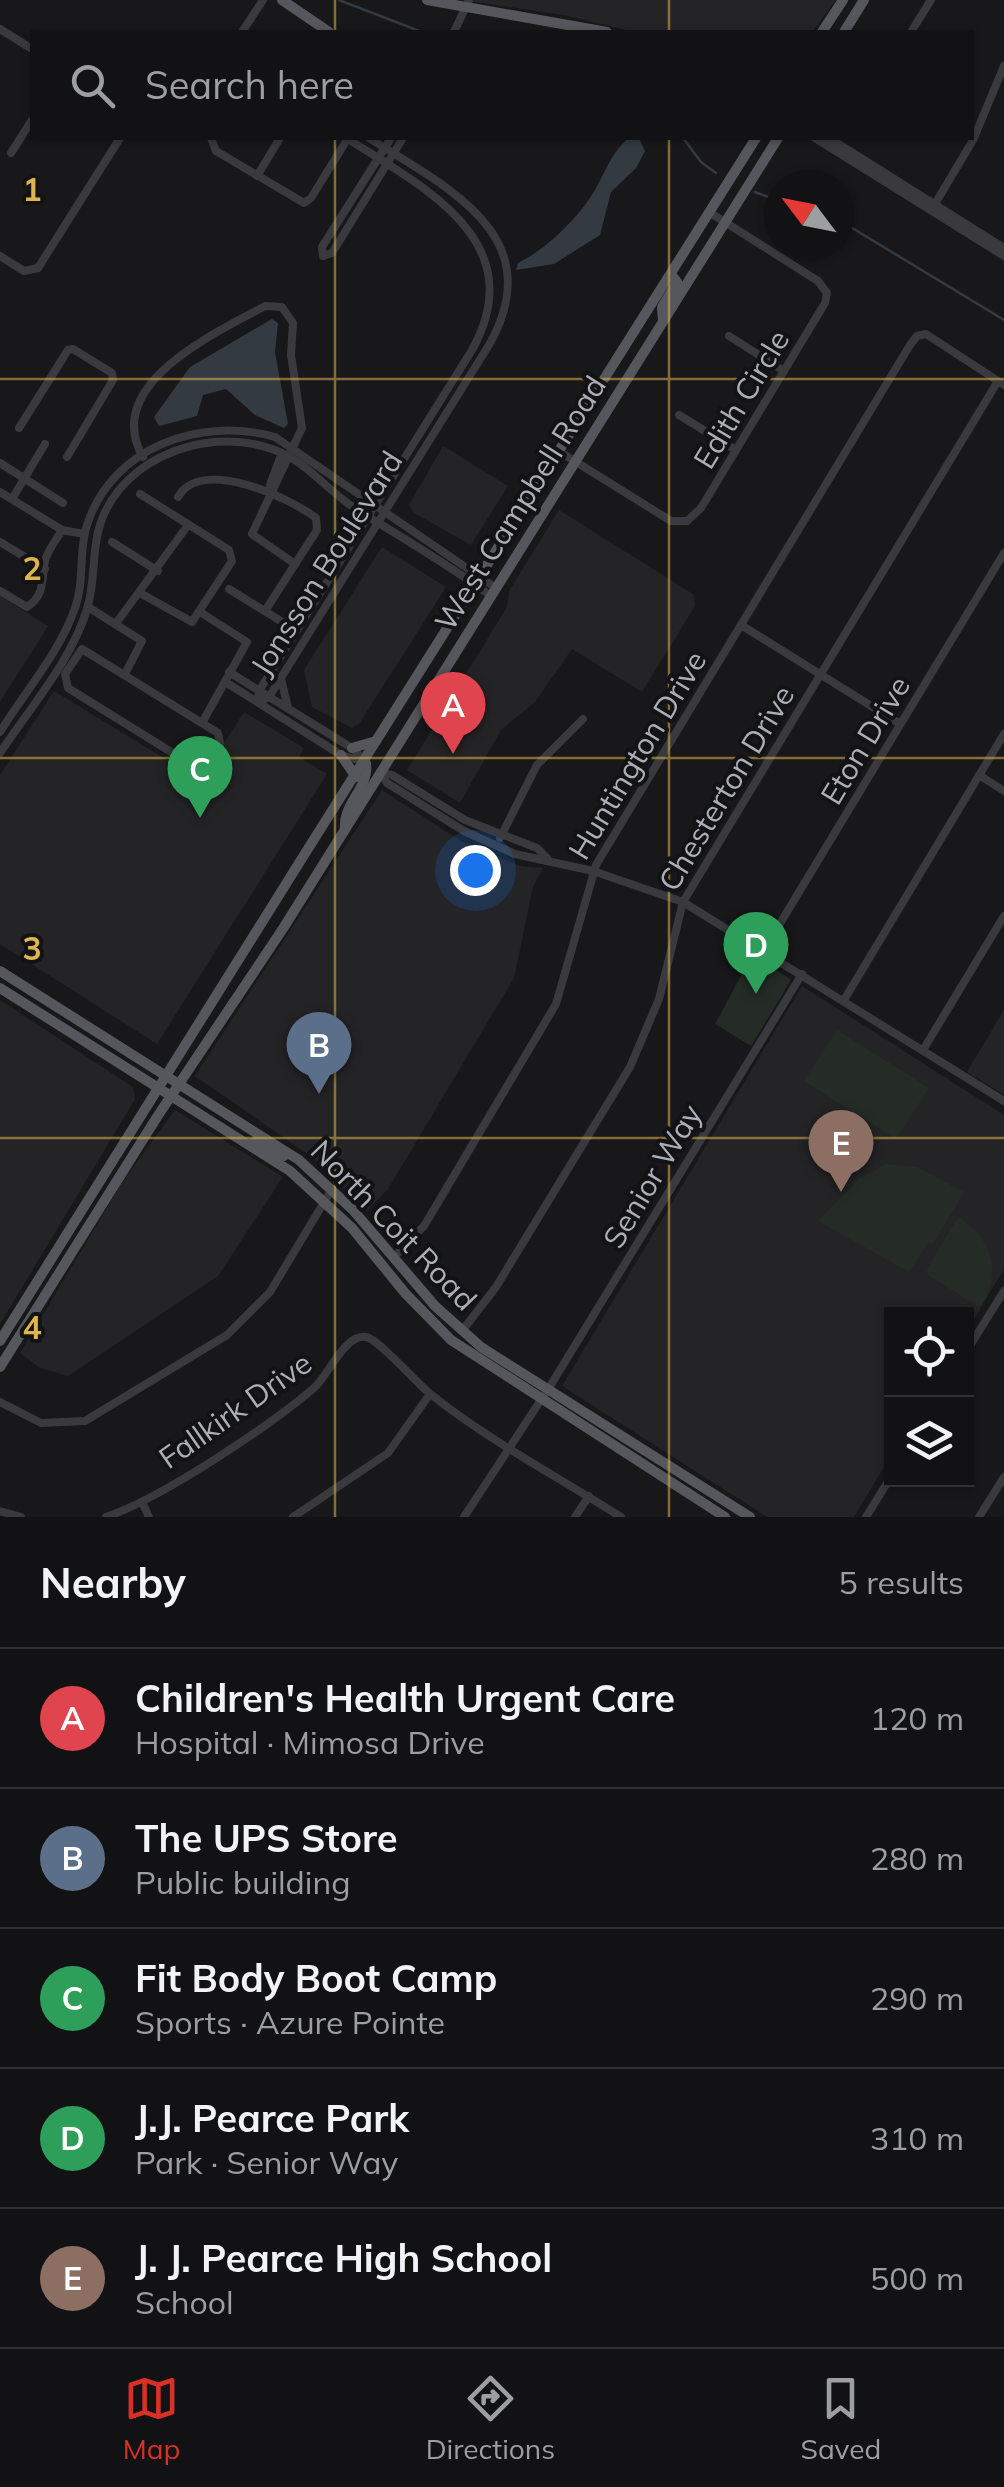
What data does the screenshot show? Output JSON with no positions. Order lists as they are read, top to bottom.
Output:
{
  "streets": {
    "main road": ["West Campbell Road", "North Coit Road"],
    "street": [
      "Edith Circle",
      "Jonsson Boulevard",
      "Eton Drive",
      "Huntington Drive",
      "Chesterton Drive",
      "Senior Way",
      "Fallkirk Drive"
    ]
  },
  "crossings": [
    ["Edith Circle", "West Campbell Road"],
    ["West Campbell Road", "North Coit Road"],
    ["Huntington Drive", "Chesterton Drive"],
    ["Huntington Drive", "North Coit Road"],
    ["Chesterton Drive", "North Coit Road"],
    ["Senior Way", "North Coit Road"],
    ["Senior Way", "Fallkirk Drive"]
  ],
  "north": "top left",
  "page": {
    "search": "Search here",
    "pins": [
      "A",
      "C",
      "D",
      "B",
      "E"
    ],
    "heading": ["Nearby", "5 results"],
    "list": [
      {
        "mark": "A",
        "name": "Children's Health Urgent Care",
        "note": "Hospital · Mimosa Drive",
        "value": "120 m"
      },
      {
        "mark": "B",
        "name": "The UPS Store",
        "note": "Public building",
        "value": "280 m"
      },
      {
        "mark": "C",
        "name": "Fit Body Boot Camp",
        "note": "Sports · Azure Pointe",
        "value": "290 m"
      },
      {
        "mark": "D",
        "name": "J.J. Pearce Park",
        "note": "Park · Senior Way",
        "value": "310 m"
      },
      {
        "mark": "E",
        "name": "J. J. Pearce High School",
        "note": "School",
        "value": "500 m"
      }
    ],
    "nav": ["Map", "Directions", "Saved"]
  },
  "grid": {
    "rows": [
      "1",
      "2",
      "3",
      "4"
    ]
  }
}
